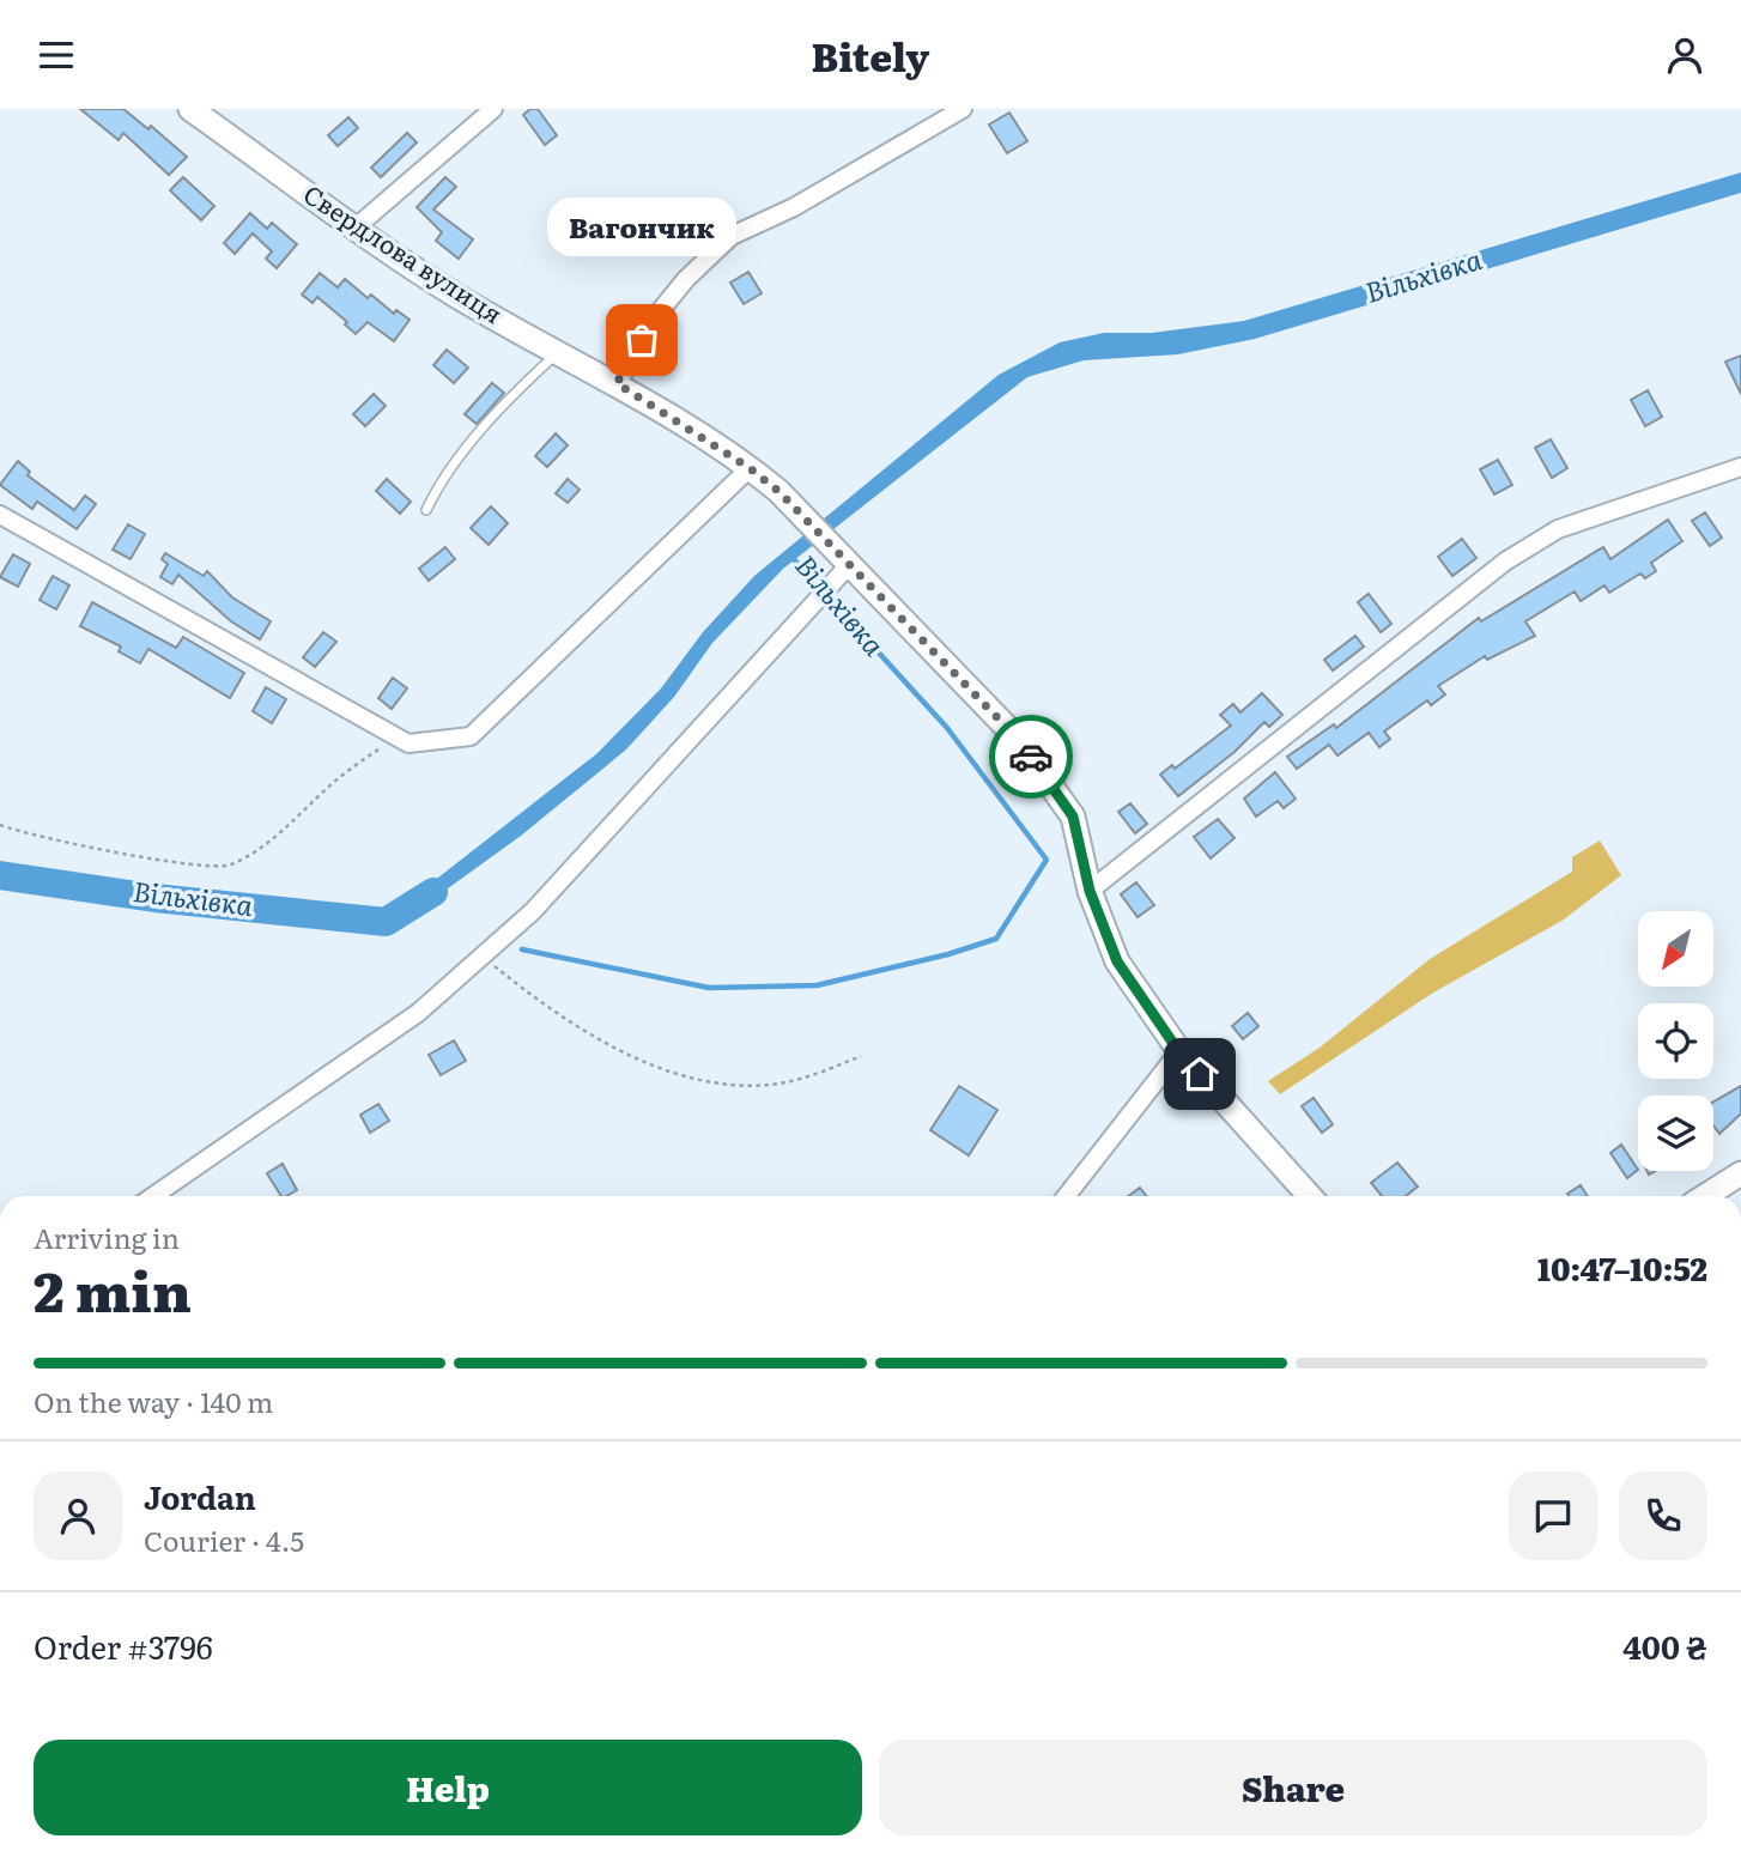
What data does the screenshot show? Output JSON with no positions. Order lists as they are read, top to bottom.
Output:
{
  "streets": {
    "street": ["Свердлова вулиця"]
  },
  "water": ["Вільхівка"],
  "places": ["Вагончик"],
  "north": "bottom left",
  "page": {
    "header": "Bitely",
    "bubble": "Вагончик",
    "heading": ["2 min", "Arriving in", "10:47–10:52"],
    "panel": [
      "Jordan",
      "Courier · 4.5",
      "Order #3796",
      "400 ₴"
    ],
    "bar": "On the way · 140 m",
    "buttons": ["Help", "Share"]
  }
}
